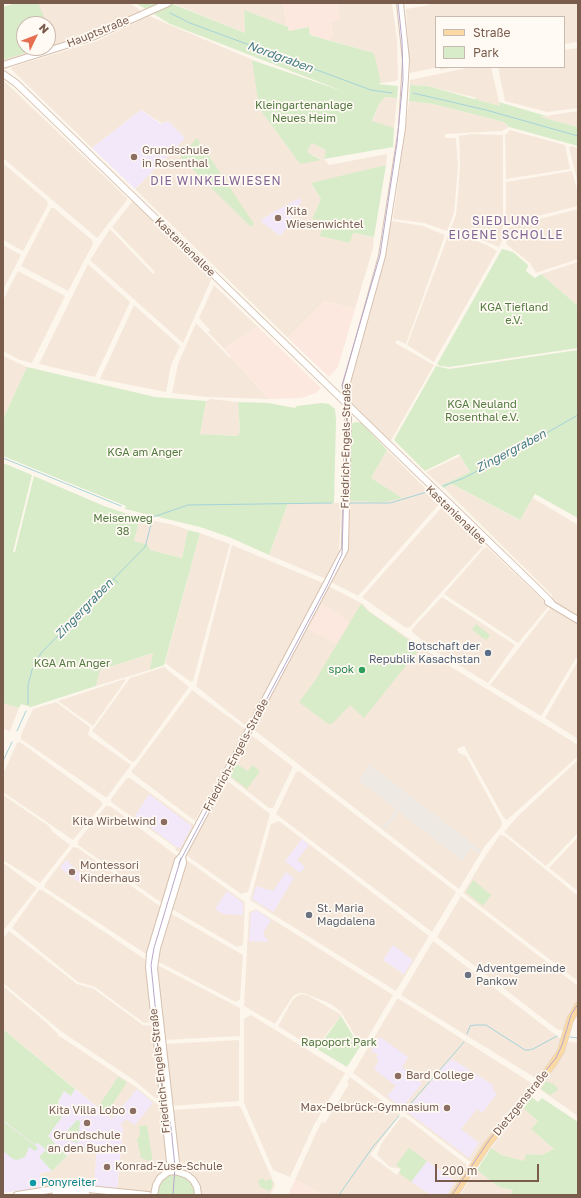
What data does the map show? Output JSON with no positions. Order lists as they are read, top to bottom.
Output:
{
  "streets": {
    "main road": [
      "Hauptstraße",
      "Kastanienallee",
      "Friedrich-Engels-Straße",
      "Dietzgenstraße"
    ]
  },
  "crossings": [
    ["Kastanienallee", "Friedrich-Engels-Straße"]
  ],
  "districts": ["DIE WINKELWIESEN", "SIEDLUNG EIGENE SCHOLLE"],
  "water": ["Nordgraben", "Zingergraben"],
  "parks": [
    "Kleingartenanlage Neues Heim",
    "KGA Tiefland e.V.",
    "KGA Neuland Rosenthal e.V.",
    "KGA am Anger",
    "Meisenweg 38",
    "KGA Am Anger",
    "Rapoport Park"
  ],
  "places": [
    "Grundschule in Rosenthal",
    "Kita Wiesenwichtel",
    "Botschaft der Republik Kasachstan",
    "spok",
    "Kita Wirbelwind",
    "Montessori Kinderhaus",
    "St. Maria Magdalena",
    "Adventgemeinde Pankow",
    "Bard College",
    "Max-Delbrück-Gymnasium",
    "Kita Villa Lobo",
    "Grundschule an den Buchen",
    "Konrad-Zuse-Schule",
    "Ponyreiter"
  ],
  "legend": ["Straße", "Park"],
  "scale_bar": "200 m",
  "north": "top right"
}
